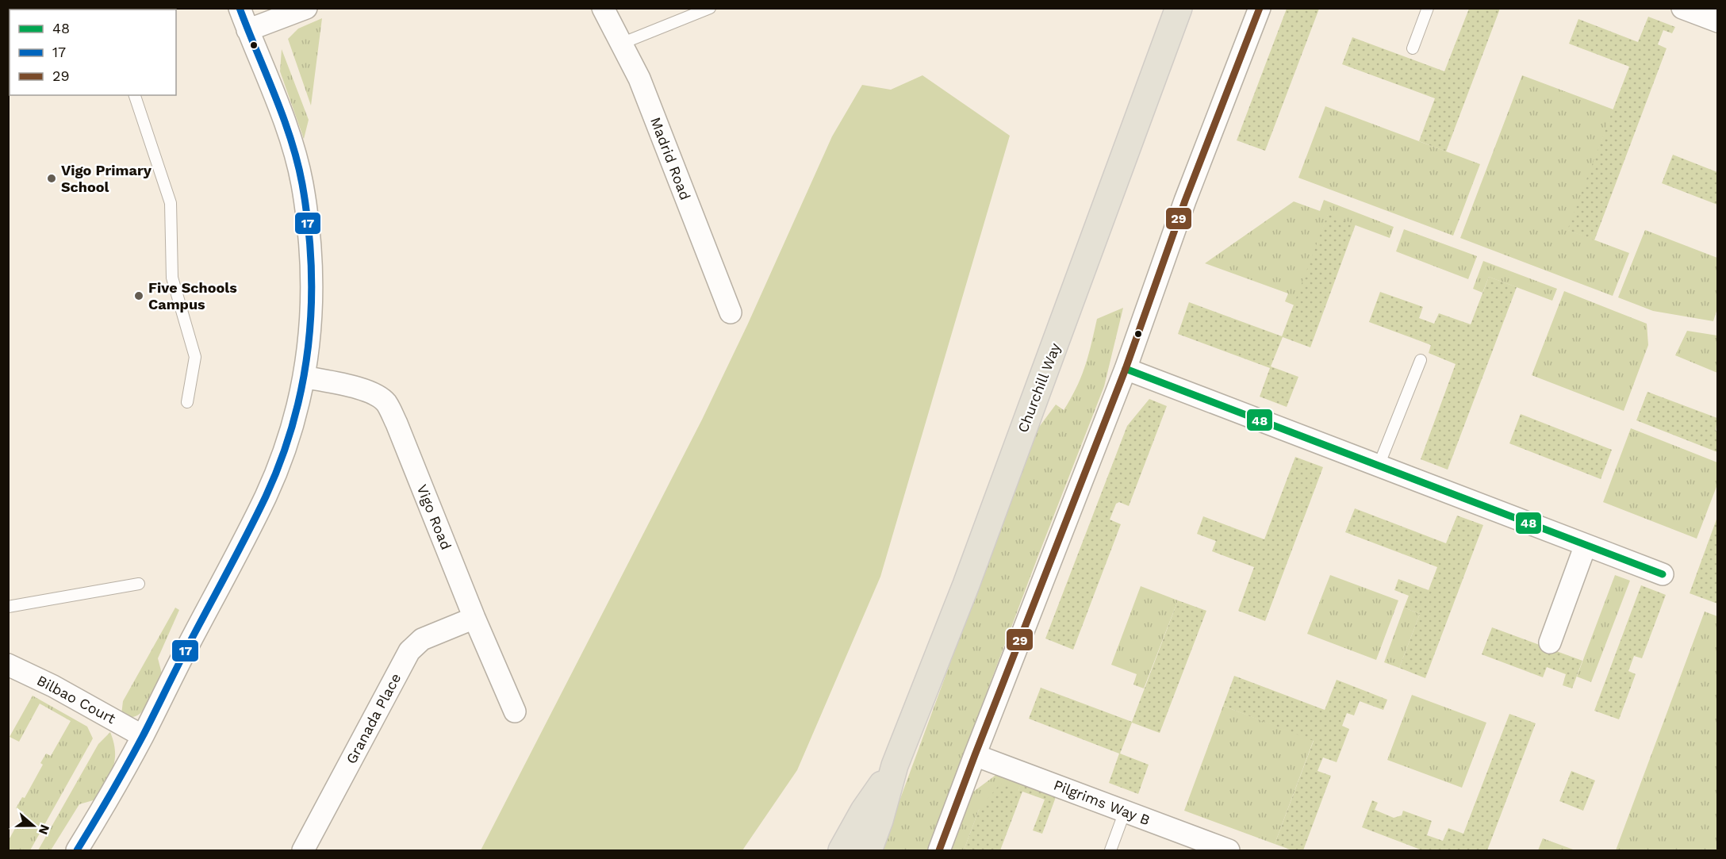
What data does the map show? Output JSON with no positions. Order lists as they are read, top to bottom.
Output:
{
  "streets": {
    "main road": ["Churchill Way"],
    "street": [
      "Madrid Road",
      "Vigo Road",
      "Bilbao Court",
      "Granada Place",
      "Pilgrims Way B"
    ]
  },
  "crossings": [
    ["Vigo Road", "Granada Place"]
  ],
  "places": ["Vigo Primary School", "Five Schools Campus"],
  "lines": ["transit line 17", "transit line 29", "transit line 48"],
  "legend": ["48", "17", "29"],
  "north": "right"
}
